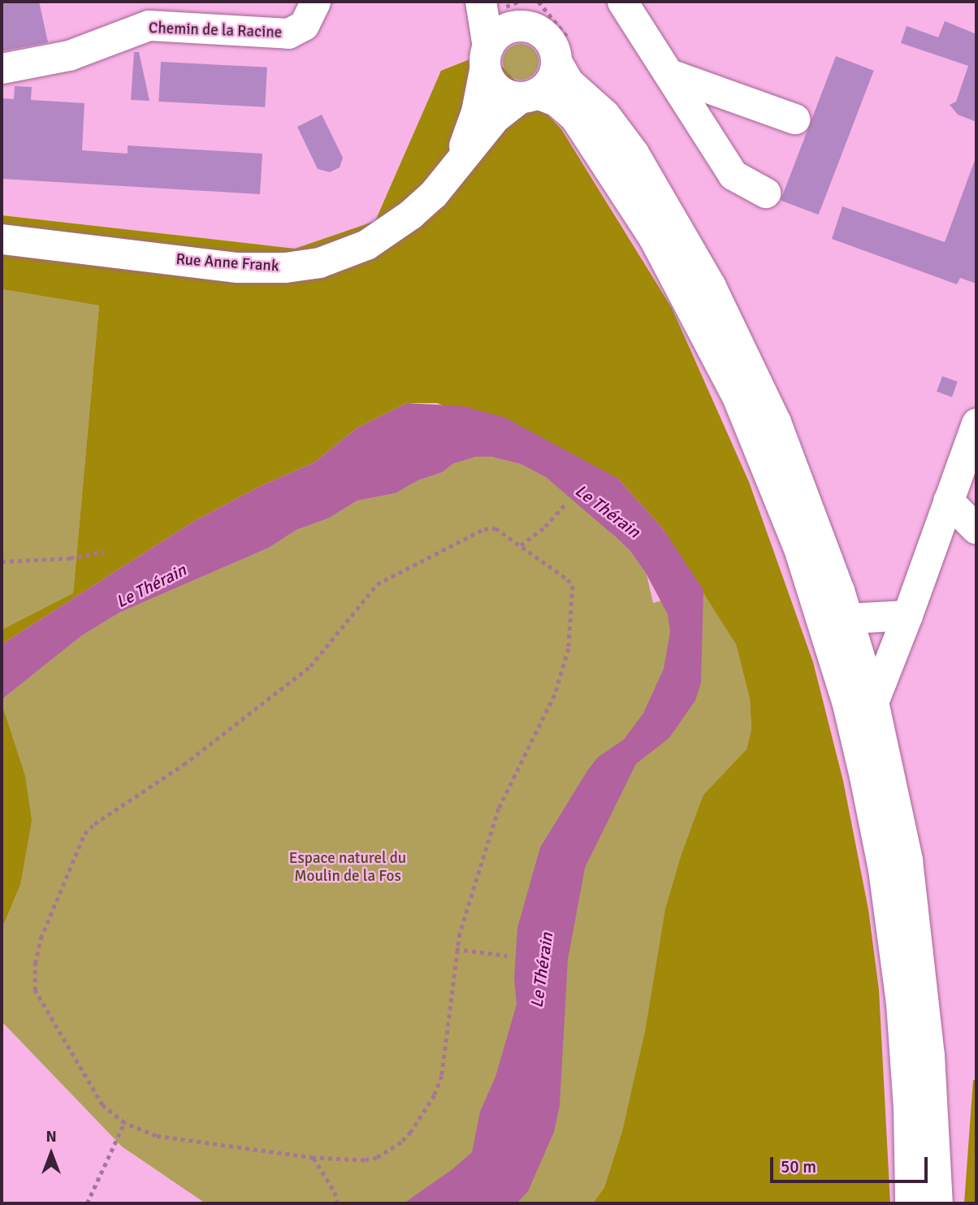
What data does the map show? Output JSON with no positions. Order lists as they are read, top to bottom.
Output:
{
  "streets": {
    "street": ["Chemin de la Racine", "Rue Anne Frank"]
  },
  "water": ["Le Thérain"],
  "parks": ["Espace naturel du Moulin de la Fos"],
  "scale_bar": "50 m",
  "north": "top"
}
